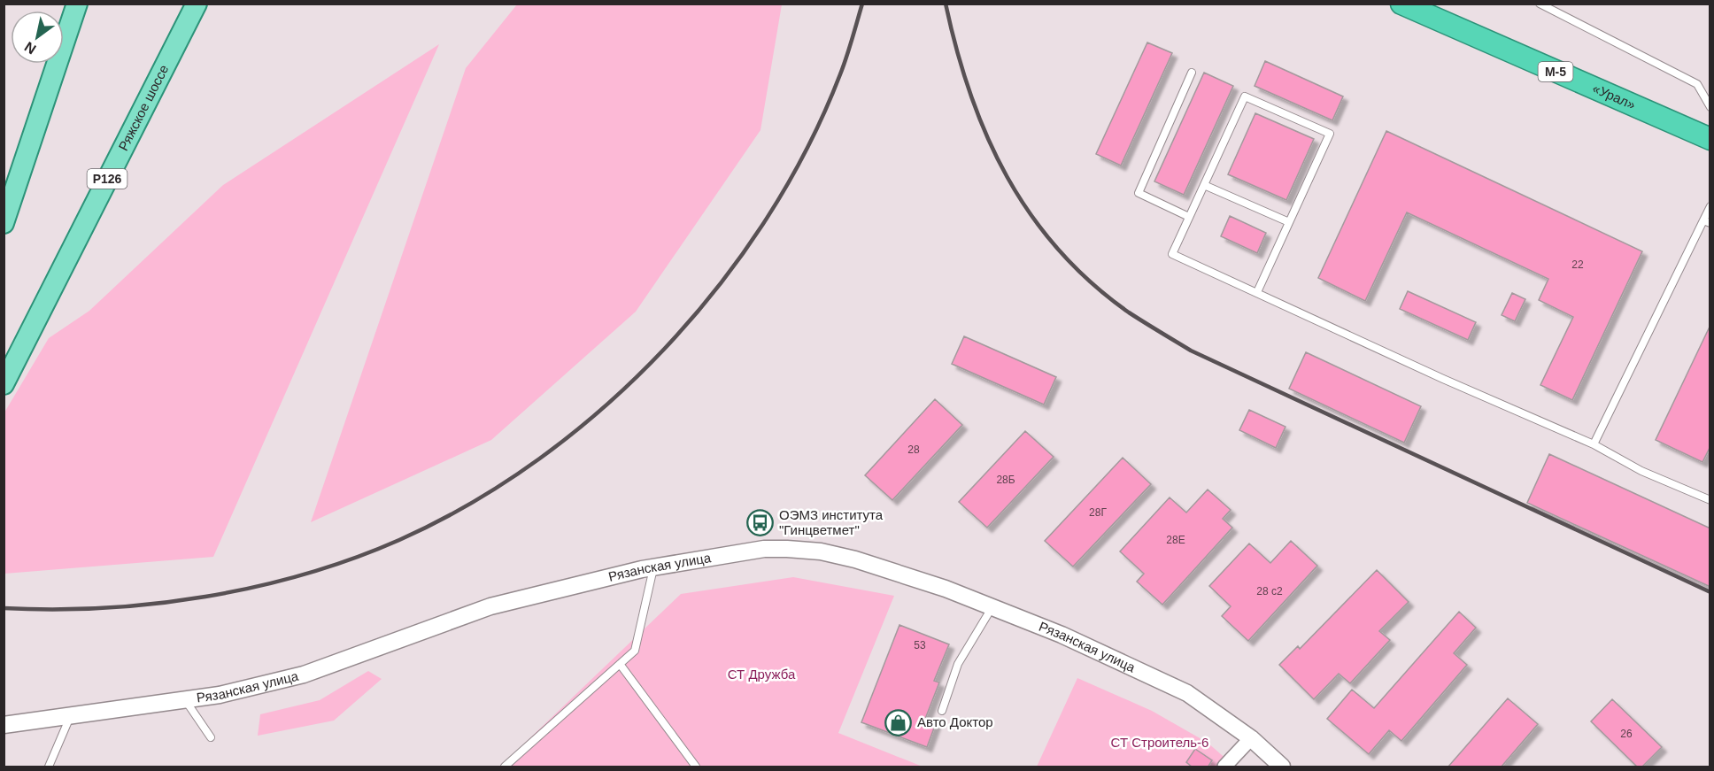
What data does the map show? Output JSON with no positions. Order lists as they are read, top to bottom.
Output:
{
  "streets": {
    "highway": ["М-5", "«Урал»"],
    "main road": ["Ряжское шоссе", "Р126"],
    "street": ["Рязанская улица"]
  },
  "parks": ["СТ Дружба", "СТ Строитель-6"],
  "places": {
    "bus stop": ["ОЭМЗ института \"Гинцветмет\""],
    "shop": ["Авто Доктор"]
  },
  "house_numbers": [
    "22",
    "28",
    "28Б",
    "28Г",
    "28Е",
    "28 с2",
    "53",
    "26"
  ],
  "north": "bottom left"
}
